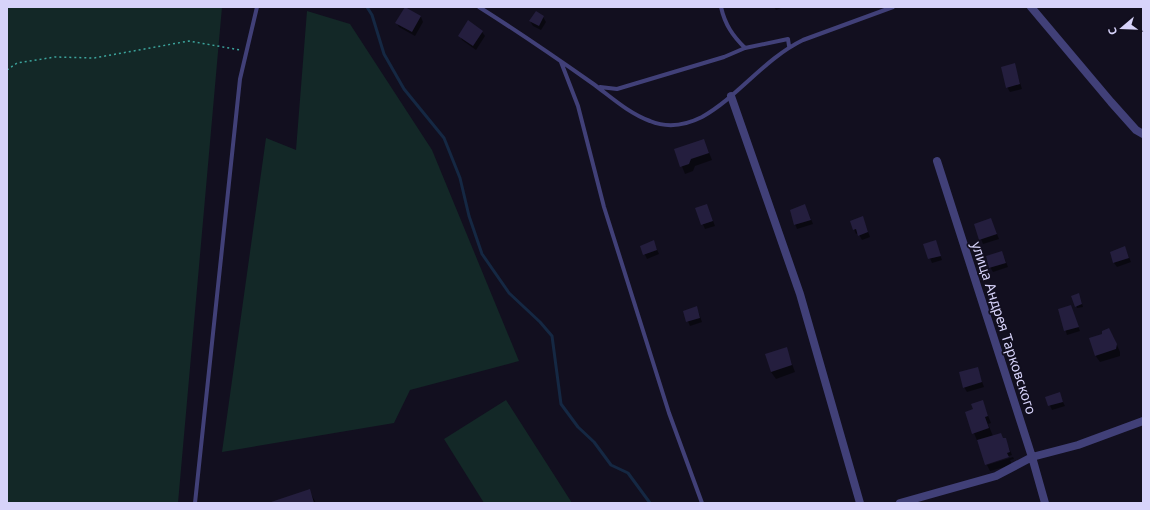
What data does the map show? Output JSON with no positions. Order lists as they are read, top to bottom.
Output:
{
  "streets": {
    "street": ["улица Андрея Тарковского"]
  },
  "north": "left"
}
